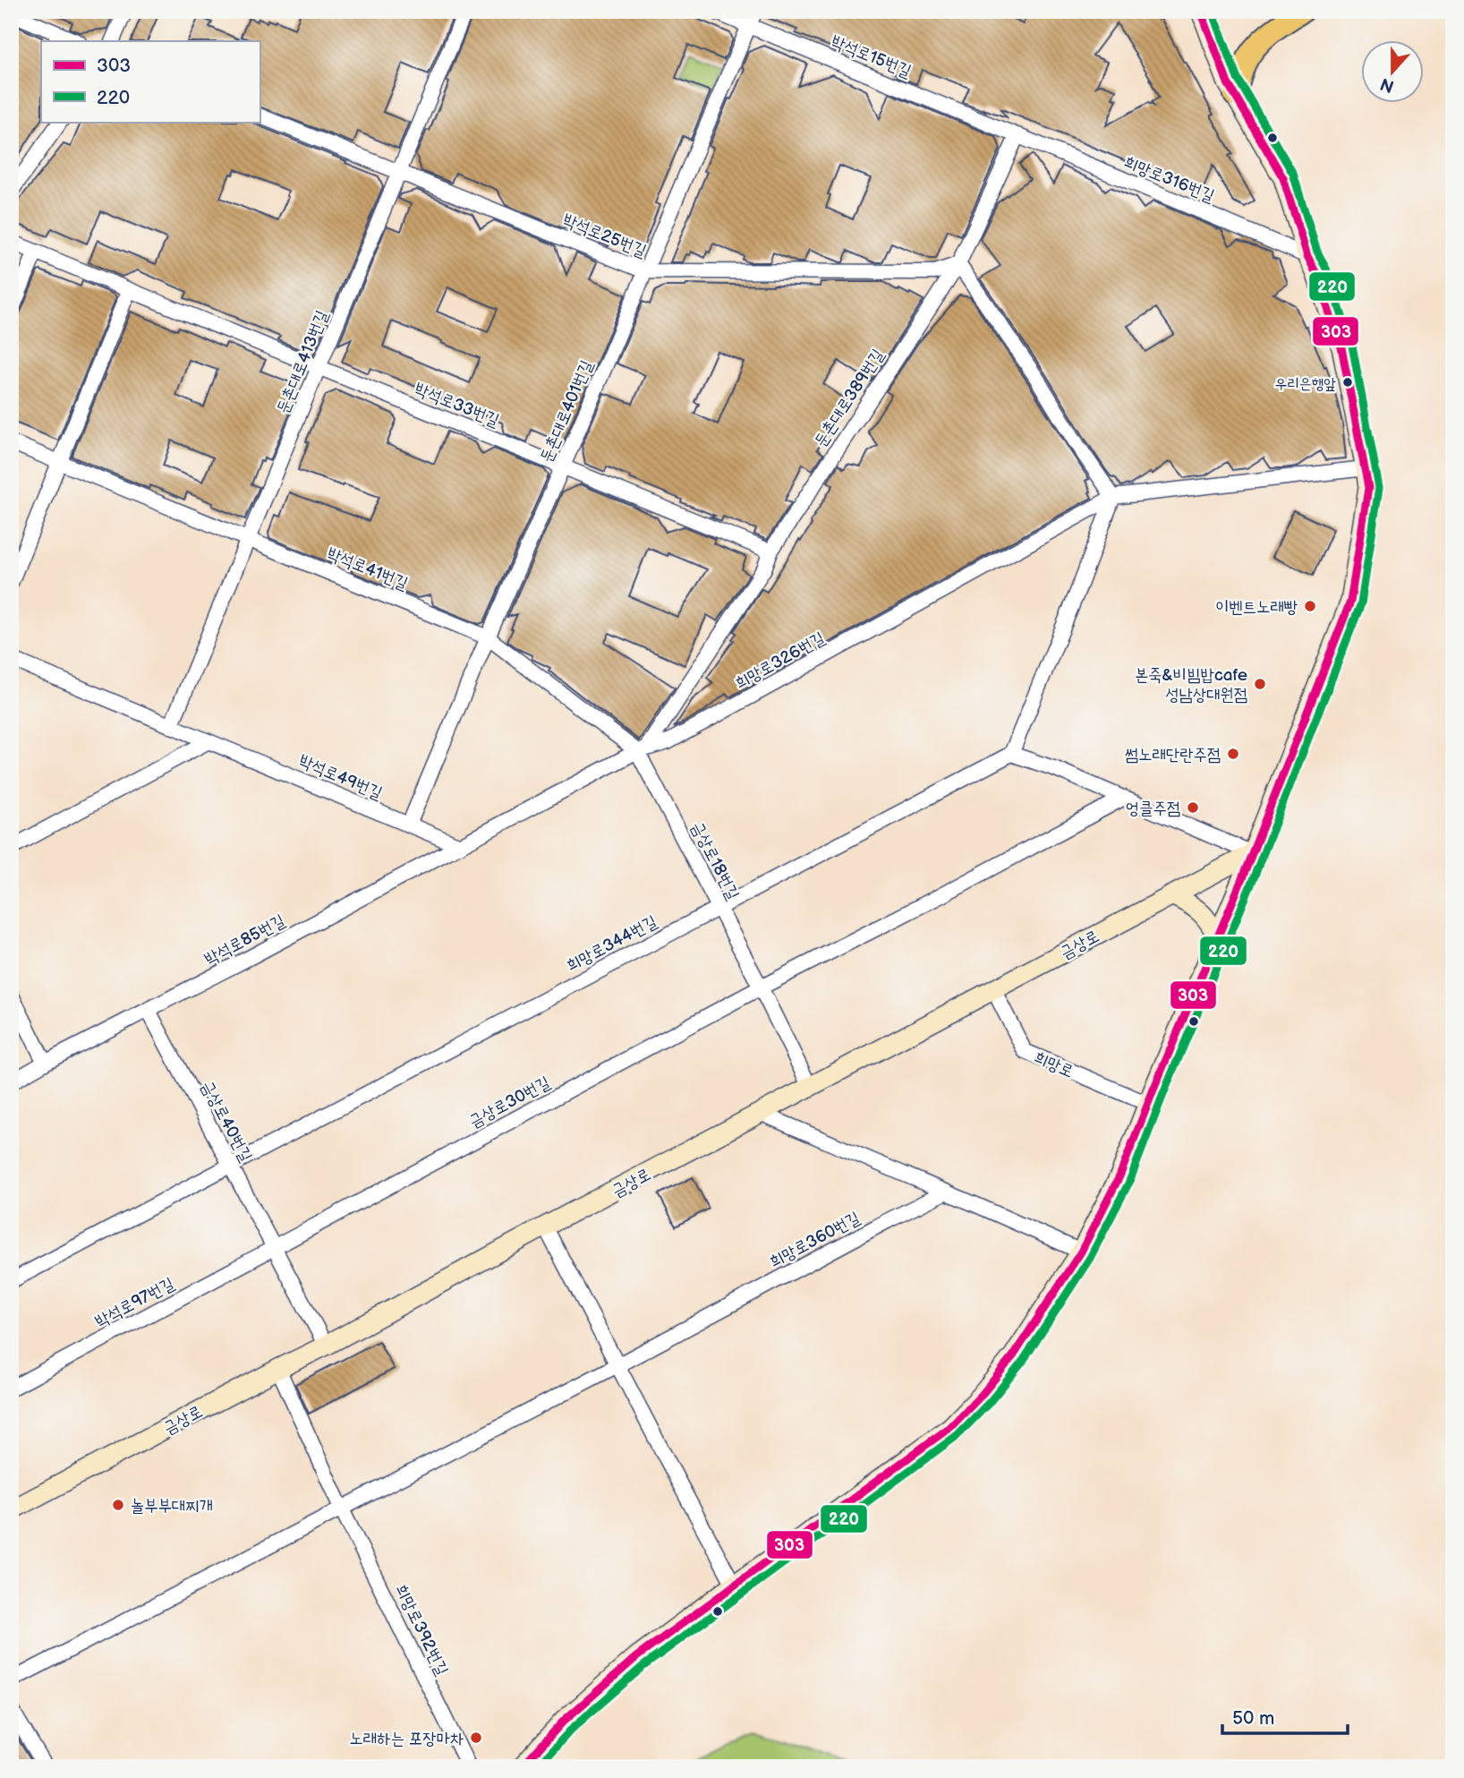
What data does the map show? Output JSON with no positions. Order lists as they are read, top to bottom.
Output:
{
  "streets": {
    "main road": ["금상로"],
    "street": [
      "박석로15번길",
      "희망로316번길",
      "박석로25번길",
      "둔촌대로413번길",
      "둔촌대로389번길",
      "박석로33번길",
      "둔촌대로401번길",
      "박석로41번길",
      "희망로326번길",
      "박석로49번길",
      "금상로18번길",
      "박석로85번길",
      "희망로344번길",
      "희망로",
      "금상로30번길",
      "금상로40번길",
      "희망로360번길",
      "박석로97번길",
      "희망로392번길"
    ]
  },
  "crossings": [
    ["박석로15번길", "희망로316번길"],
    ["박석로15번길", "둔촌대로389번길"],
    ["박석로15번길", "둔촌대로401번길"],
    ["희망로316번길", "둔촌대로389번길"],
    ["박석로25번길", "둔촌대로413번길"],
    ["박석로25번길", "둔촌대로389번길"],
    ["박석로25번길", "둔촌대로401번길"],
    ["둔촌대로413번길", "박석로33번길"],
    ["둔촌대로413번길", "박석로41번길"],
    ["둔촌대로413번길", "박석로49번길"],
    ["둔촌대로389번길", "박석로33번길"],
    ["둔촌대로389번길", "박석로41번길"],
    ["둔촌대로389번길", "희망로326번길"],
    ["둔촌대로389번길", "금상로18번길"],
    ["박석로33번길", "둔촌대로401번길"],
    ["둔촌대로401번길", "박석로41번길"],
    ["둔촌대로401번길", "박석로49번길"],
    ["박석로41번길", "희망로326번길"],
    ["박석로41번길", "금상로18번길"],
    ["희망로326번길", "박석로49번길"],
    ["희망로326번길", "금상로18번길"],
    ["희망로326번길", "박석로85번길"],
    ["박석로49번길", "박석로85번길"],
    ["금상로18번길", "희망로344번길"],
    ["금상로18번길", "금상로"],
    ["금상로18번길", "금상로30번길"],
    ["박석로85번길", "금상로40번길"],
    ["희망로344번길", "금상로40번길"],
    ["금상로", "희망로"],
    ["금상로", "금상로40번길"],
    ["금상로", "희망로392번길"],
    ["금상로30번길", "금상로40번길"],
    ["금상로30번길", "박석로97번길"],
    ["금상로40번길", "박석로97번길"],
    ["희망로360번길", "희망로392번길"]
  ],
  "places": [
    "우리은행앞",
    "이벤트노래빵",
    "본죽&비빔밥cafe 성남상대원점",
    "썸노래단란주점",
    "엉클주점",
    "놀부부대찌개",
    "노래하는 포장마차"
  ],
  "lines": ["transit line 303", "transit line 220"],
  "legend": ["303", "220"],
  "scale_bar": "50 m",
  "north": "bottom"
}
